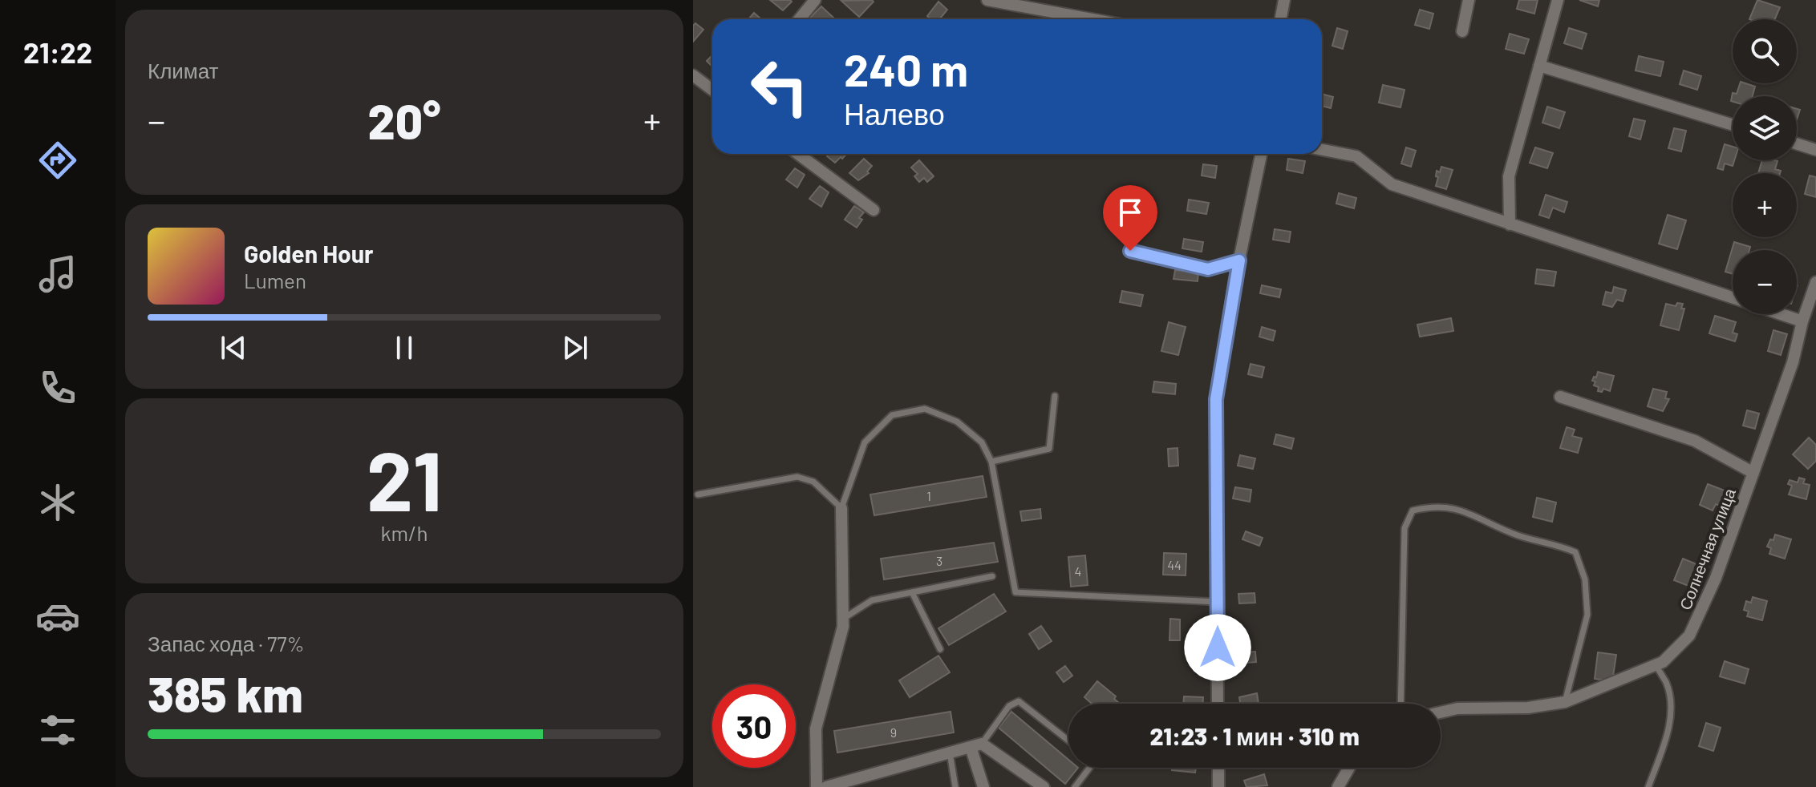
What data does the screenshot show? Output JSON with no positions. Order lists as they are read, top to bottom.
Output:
{
  "streets": {
    "street": ["Солнечная улица"]
  },
  "house_numbers": [
    "1",
    "3",
    "44",
    "4",
    "9"
  ],
  "page": {
    "tabs": "21:22",
    "tile": [
      "Климат",
      ["21", "km/h"],
      ["Запас хода · 77%", "385 km"]
    ],
    "map_buttons": ["+", "−"],
    "turn": ["240 m", "Налево"],
    "heat": ["−", "20°", "+"],
    "song": ["Golden Hour", "Lumen"],
    "limit": "30",
    "trip": "21:23 · 1 мин · 310 m"
  }
}
